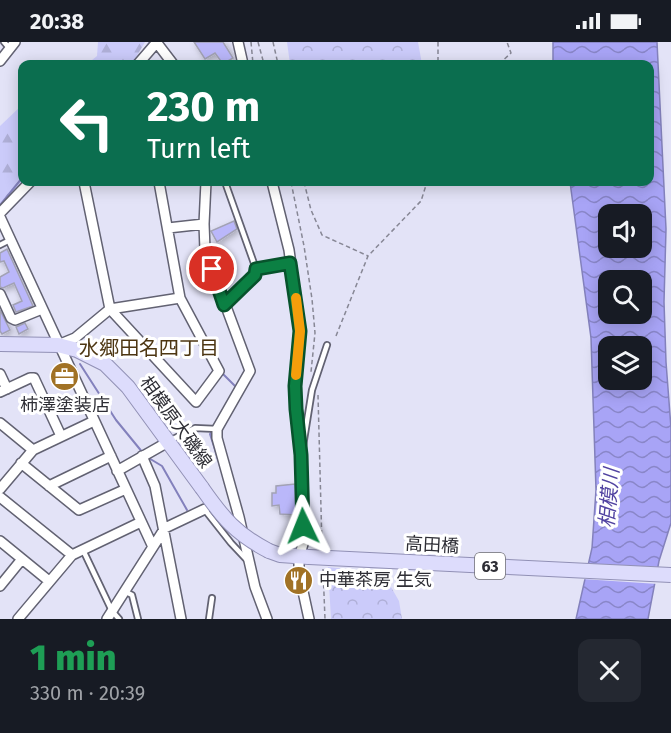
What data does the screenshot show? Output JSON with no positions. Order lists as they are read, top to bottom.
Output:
{
  "streets": {
    "main road": ["相模原大磯線", "高田橋", "63"]
  },
  "crossings": [
    ["相模原大磯線", "高田橋"]
  ],
  "districts": ["水郷田名四丁目"],
  "water": ["相模川"],
  "places": {
    "office": ["柿澤塗装店"],
    "restaurant": ["中華茶房 生気"]
  },
  "page": {
    "status": "20:38",
    "turn": ["230 m", "Turn left"],
    "heading": ["1 min", "330 m · 20:39"]
  }
}
